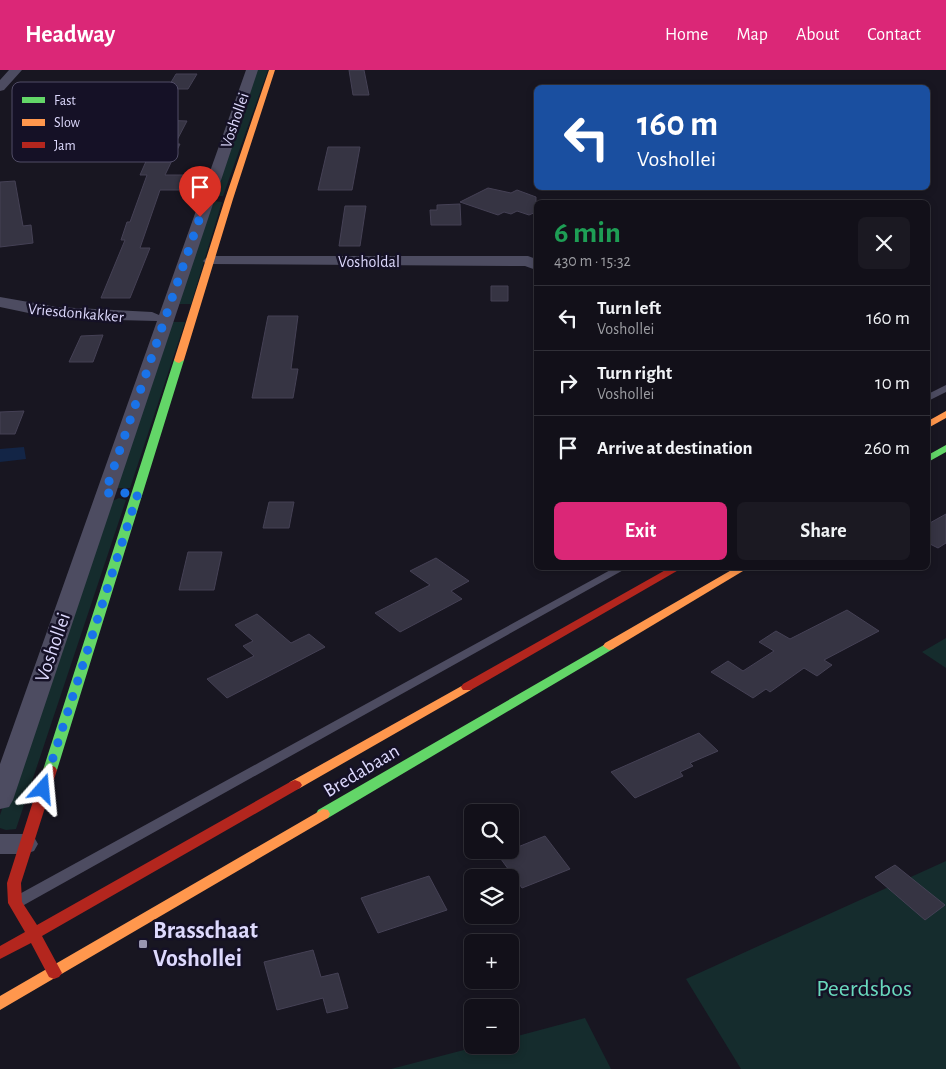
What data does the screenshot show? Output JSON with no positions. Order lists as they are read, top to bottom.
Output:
{
  "streets": {
    "street": [
      "Voshollei",
      "Vosholdal",
      "Vriesdonkakker",
      "Bredabaan"
    ]
  },
  "crossings": [
    ["Voshollei", "Vosholdal"]
  ],
  "parks": ["Peerdsbos"],
  "places": {
    "transit": ["Brasschaat Voshollei"]
  },
  "legend": ["Fast", "Slow", "Jam"],
  "page": {
    "header": "Headway",
    "nav": [
      "Home",
      "Map",
      "About",
      "Contact"
    ],
    "turn": ["160 m", "Voshollei"],
    "heading": ["6 min", "430 m · 15:32"],
    "list": [
      {
        "name": "Turn left",
        "note": "Voshollei",
        "value": "160 m"
      },
      {
        "name": "Turn right",
        "note": "Voshollei",
        "value": "10 m"
      },
      {
        "name": "Arrive at destination",
        "value": "260 m"
      }
    ],
    "buttons": ["Exit", "Share"],
    "map_buttons": ["+", "−"]
  }
}
